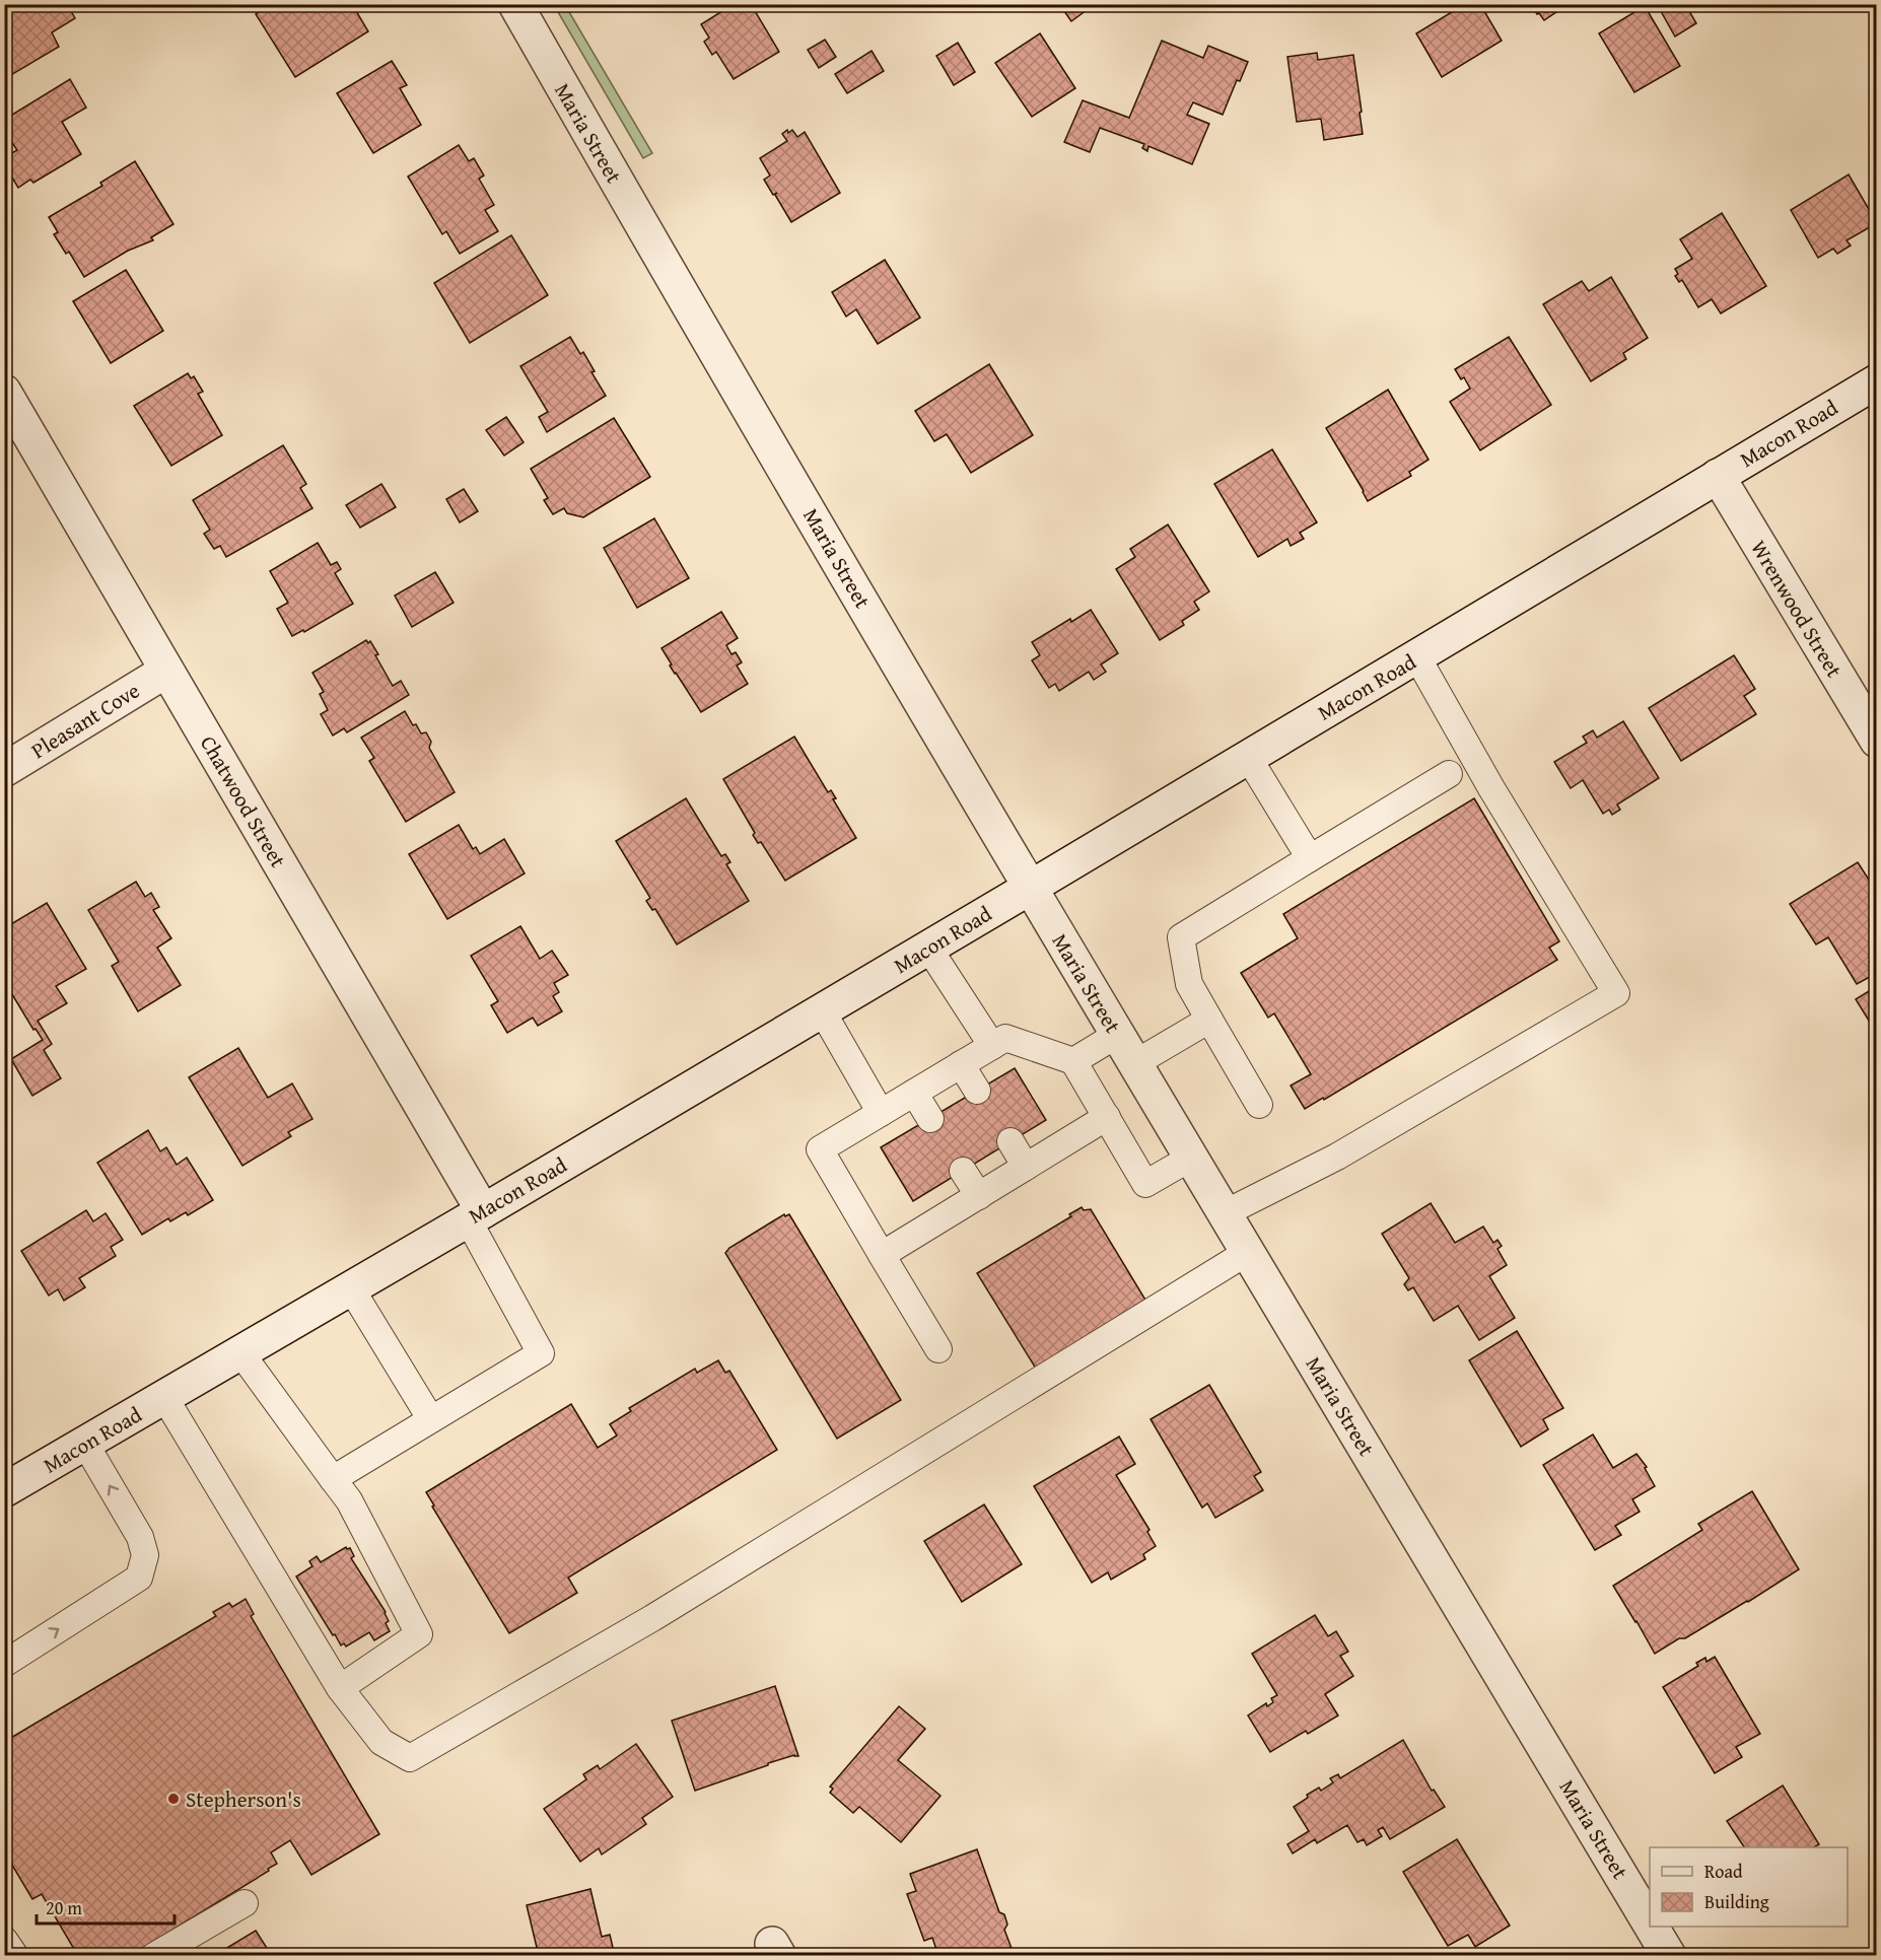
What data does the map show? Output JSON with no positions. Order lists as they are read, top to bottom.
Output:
{
  "streets": {
    "street": [
      "Maria Street",
      "Macon Road",
      "Wrenwood Street",
      "Pleasant Cove",
      "Chatwood Street"
    ]
  },
  "crossings": [
    ["Maria Street", "Macon Road"],
    ["Macon Road", "Wrenwood Street"],
    ["Macon Road", "Chatwood Street"],
    ["Pleasant Cove", "Chatwood Street"]
  ],
  "places": ["Stepherson's"],
  "legend": ["Road", "Building"],
  "scale_bar": "20 m"
}
